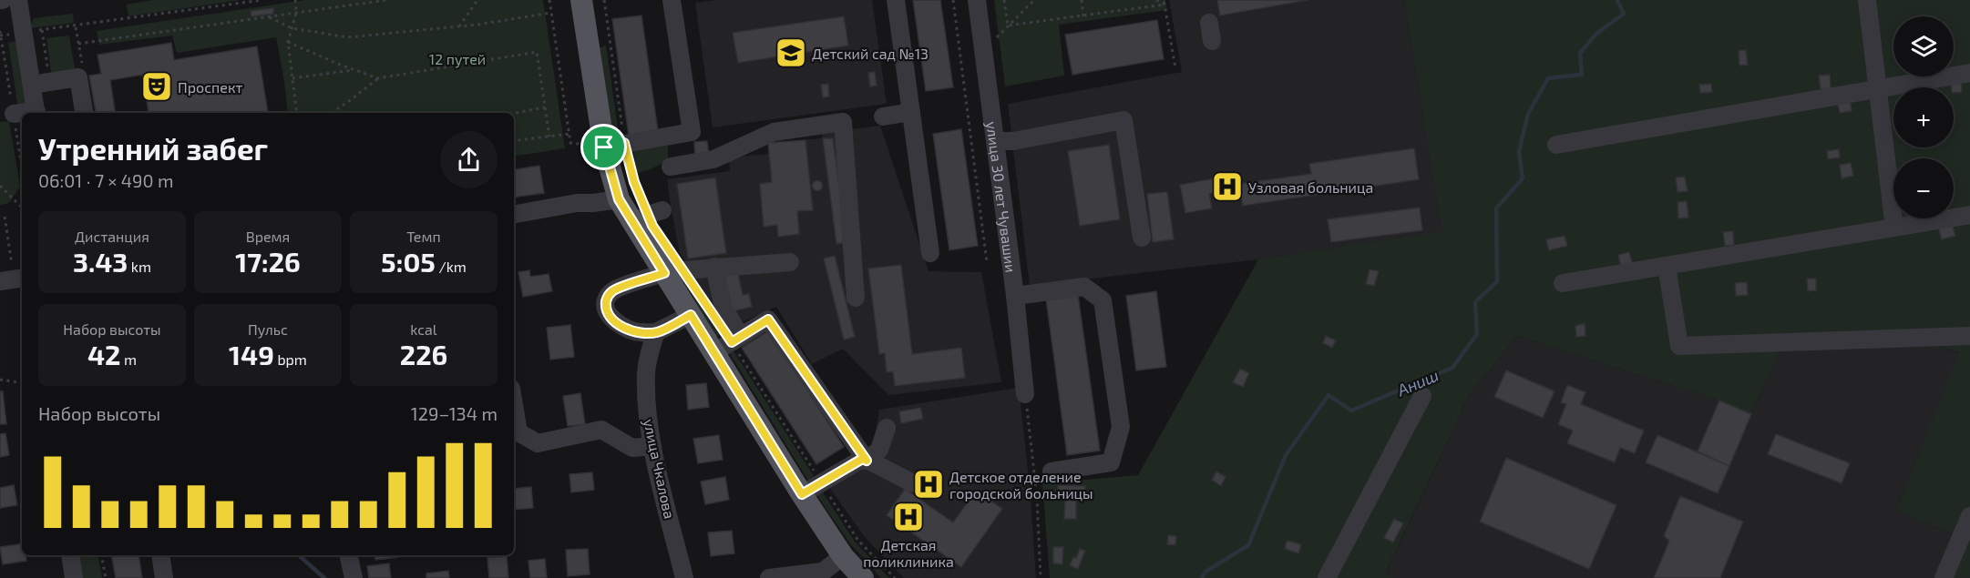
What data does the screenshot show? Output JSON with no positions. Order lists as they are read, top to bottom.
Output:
{
  "streets": {
    "street": ["улица 30 лет Чувашии", "улица Чкалова"]
  },
  "water": ["Аниш"],
  "parks": ["12 путей"],
  "places": {
    "school or university": ["Детский сад №13"],
    "theatre": ["Проспект"],
    "hospital": ["Узловая больница", "Детское отделение городской больницы", "Детская поликлиника"]
  },
  "page": {
    "map_buttons": ["+", "−"],
    "heading": ["Утренний забег", "06:01 · 7 × 490 m"],
    "stats": [
      ["Дистанция", "3.43 km"],
      ["Время", "17:26"],
      ["Темп", "5:05 /km"],
      ["Набор высоты", "42 m"],
      ["Пульс", "149 bpm"],
      ["kcal", "226"]
    ],
    "chart": ["Набор высоты", "129–134 m"]
  }
}
